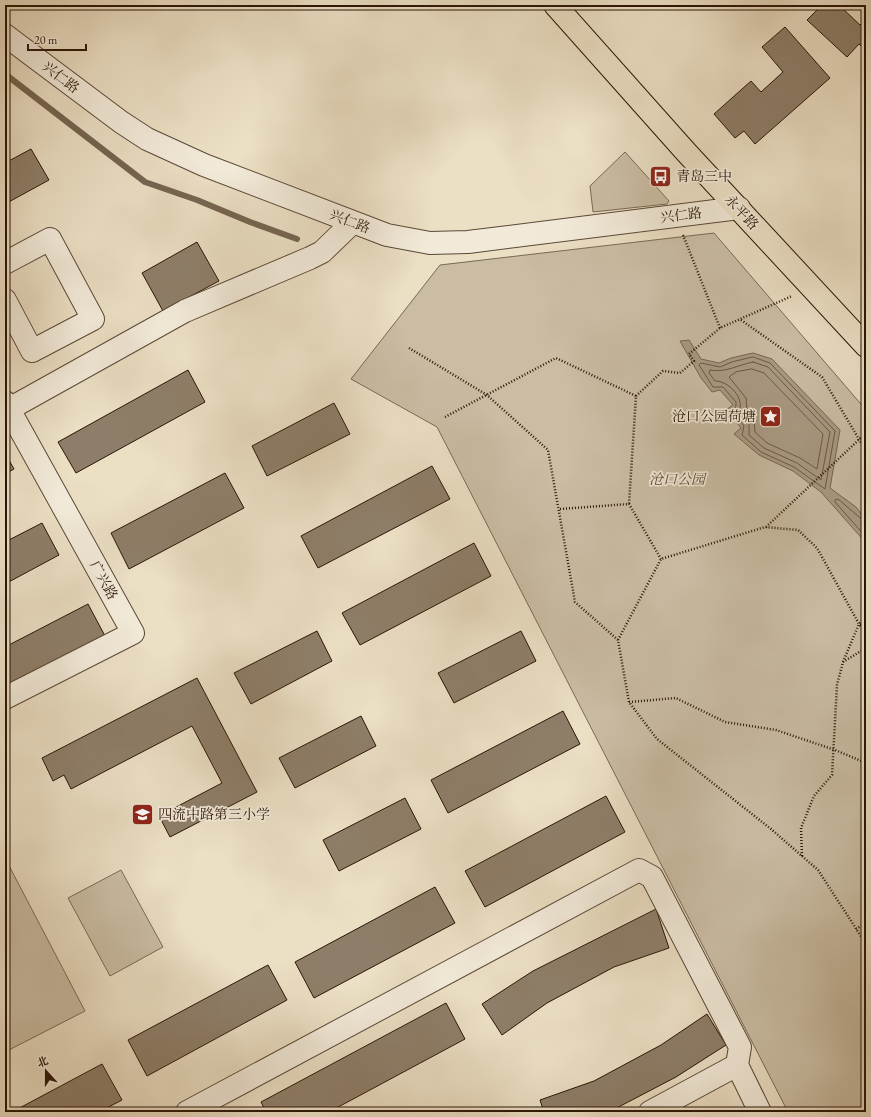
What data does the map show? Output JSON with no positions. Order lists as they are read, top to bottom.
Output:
{
  "streets": {
    "main road": ["永平路"],
    "street": ["兴仁路", "广兴路"]
  },
  "crossings": [
    ["兴仁路", "永平路"]
  ],
  "parks": ["沧口公园"],
  "places": {
    "bus stop": ["青岛三中"],
    "place": ["沧口公园荷塘"],
    "school or university": ["四流中路第三小学"]
  },
  "scale_bar": "20 m",
  "north": "top"
}
